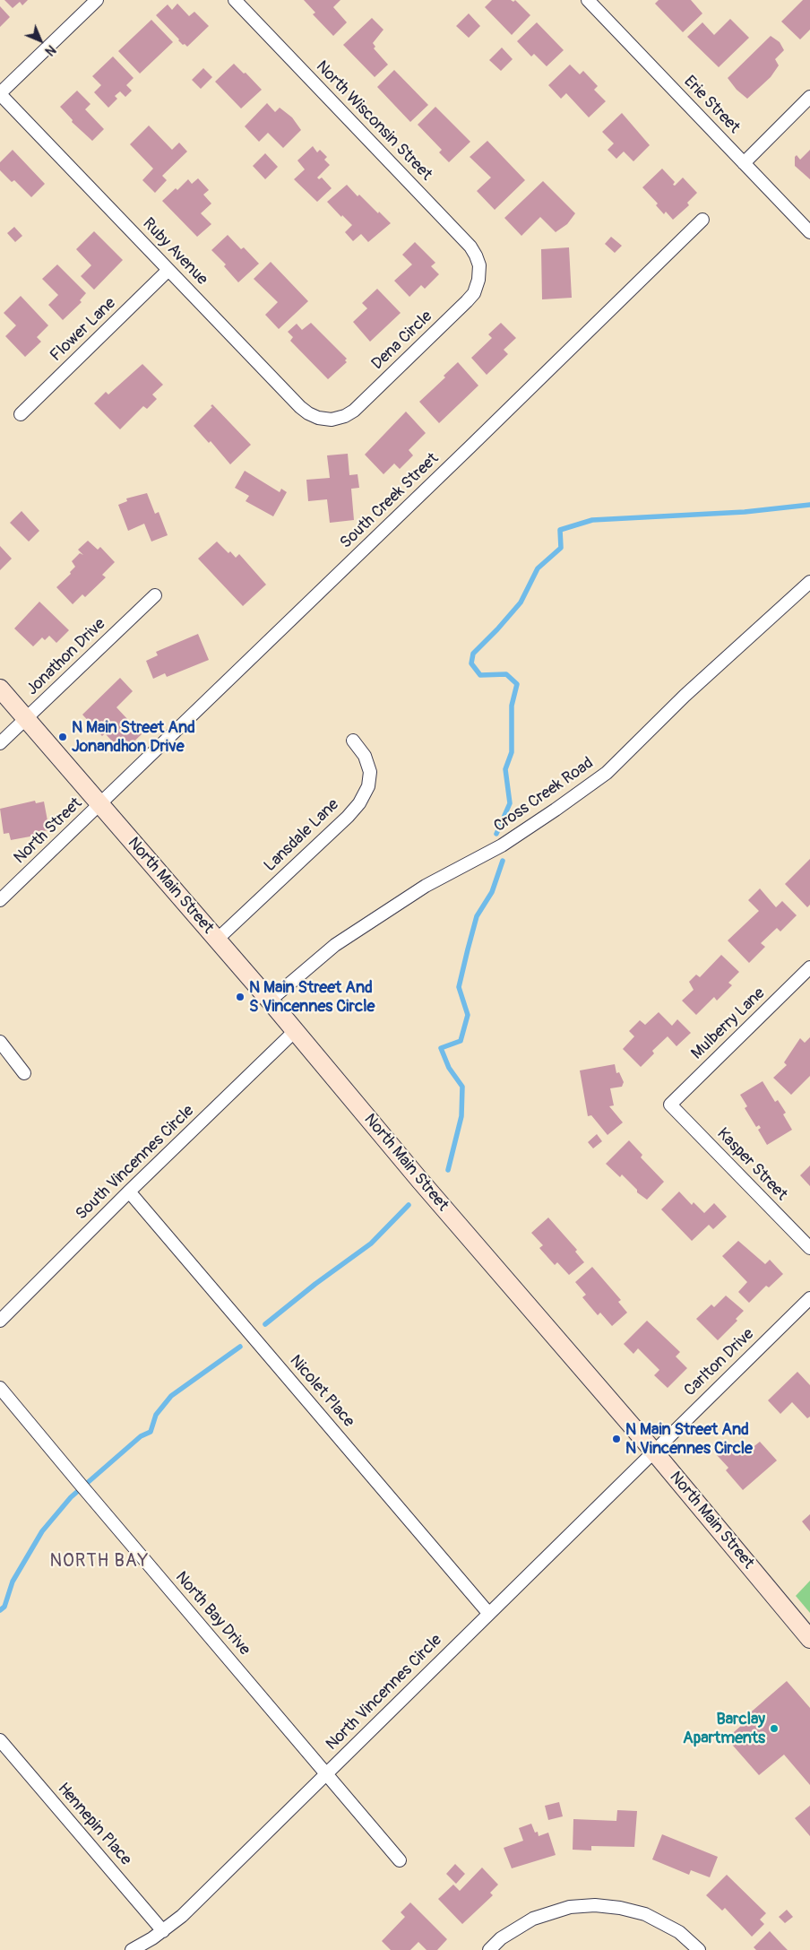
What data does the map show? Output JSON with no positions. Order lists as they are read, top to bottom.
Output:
{
  "streets": {
    "main road": ["North Main Street"],
    "street": [
      "Erie Street",
      "North Wisconsin Street",
      "Ruby Avenue",
      "Flower Lane",
      "Dena Circle",
      "South Creek Street",
      "Jonathon Drive",
      "Cross Creek Road",
      "North Street",
      "Lansdale Lane",
      "Mulberry Lane",
      "South Vincennes Circle",
      "Kasper Street",
      "Carlton Drive",
      "Nicolet Place",
      "North Bay Drive",
      "North Vincennes Circle",
      "Hennepin Place"
    ]
  },
  "crossings": [
    ["North Wisconsin Street", "Dena Circle"],
    ["Ruby Avenue", "Flower Lane"],
    ["Ruby Avenue", "Dena Circle"],
    ["South Creek Street", "North Street"],
    ["South Creek Street", "North Main Street"],
    ["Jonathon Drive", "North Main Street"],
    ["Cross Creek Road", "North Main Street"],
    ["North Street", "North Main Street"],
    ["Lansdale Lane", "North Main Street"],
    ["North Main Street", "South Vincennes Circle"],
    ["North Main Street", "Carlton Drive"],
    ["North Main Street", "North Vincennes Circle"],
    ["Mulberry Lane", "Kasper Street"],
    ["South Vincennes Circle", "Nicolet Place"],
    ["Carlton Drive", "North Vincennes Circle"],
    ["Nicolet Place", "North Vincennes Circle"],
    ["North Bay Drive", "North Vincennes Circle"],
    ["North Vincennes Circle", "Hennepin Place"]
  ],
  "districts": ["NORTH BAY"],
  "places": [
    "N Main Street And Jonandhon Drive",
    "N Main Street And S Vincennes Circle",
    "N Main Street And N Vincennes Circle",
    "Barclay Apartments"
  ],
  "north": "bottom right"
}
